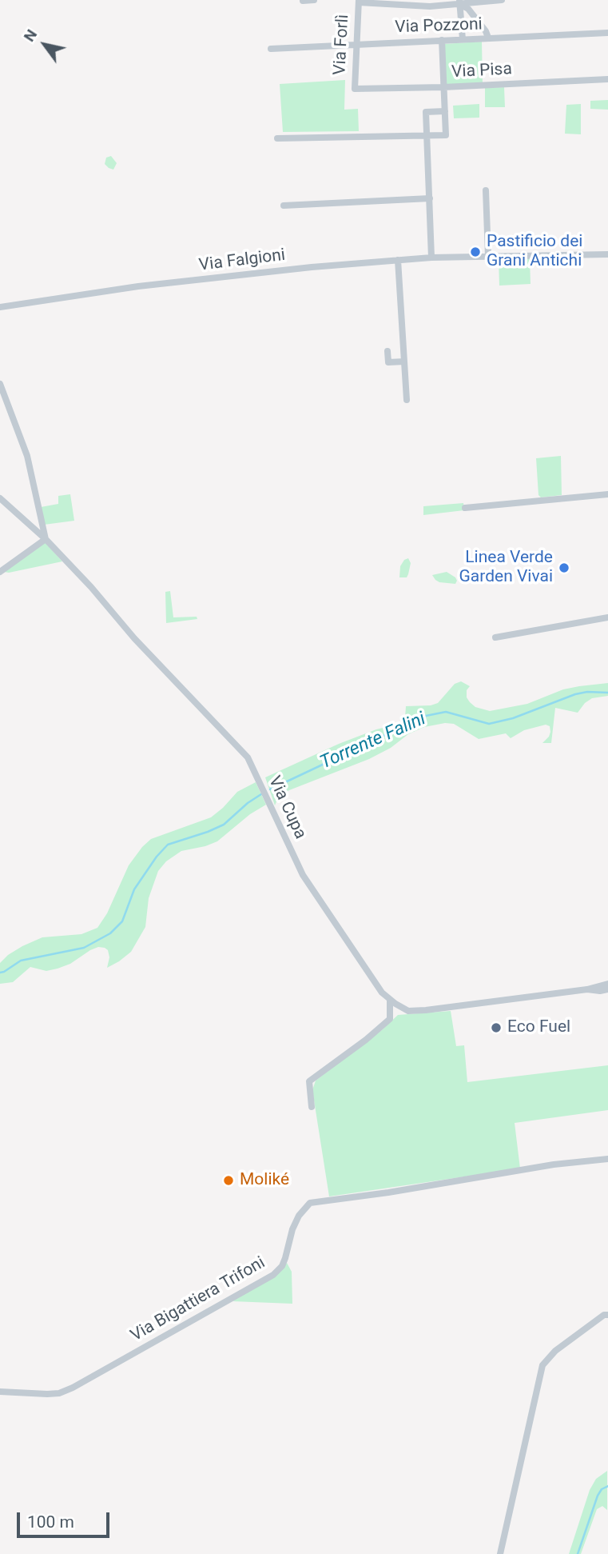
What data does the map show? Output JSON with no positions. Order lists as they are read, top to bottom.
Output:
{
  "streets": {
    "street": [
      "Via Pozzoni",
      "Via Forlì",
      "Via Pisa",
      "Via Falgioni",
      "Via Cupa",
      "Via Bigattiera Trifoni"
    ]
  },
  "crossings": [
    ["Via Pozzoni", "Via Forlì"],
    ["Via Forlì", "Via Pisa"]
  ],
  "water": ["Torrente Falini"],
  "places": [
    "Pastificio dei Grani Antichi",
    "Linea Verde Garden Vivai",
    "Eco Fuel",
    "Moliké"
  ],
  "scale_bar": "100 m",
  "north": "top left"
}
